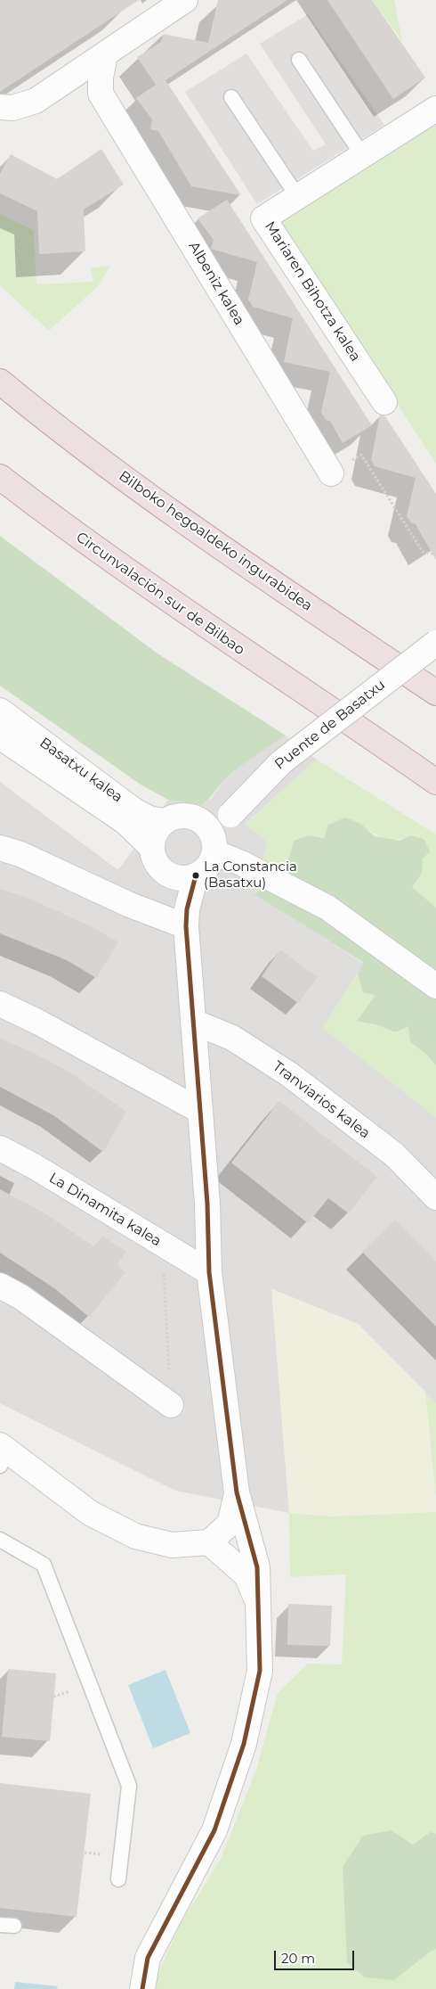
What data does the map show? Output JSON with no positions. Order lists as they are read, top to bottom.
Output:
{
  "streets": {
    "highway": ["Bilboko hegoaldeko ingurabidea", "Circunvalación sur de Bilbao"],
    "street": [
      "Albeniz kalea",
      "Mariaren Bihotza kalea",
      "Puente de Basatxu",
      "Basatxu kalea",
      "Tranviarios kalea",
      "La Dinamita kalea"
    ]
  },
  "crossings": [
    ["Puente de Basatxu", "Basatxu kalea"]
  ],
  "places": ["La Constancia (Basatxu)"],
  "scale_bar": "20 m"
}
